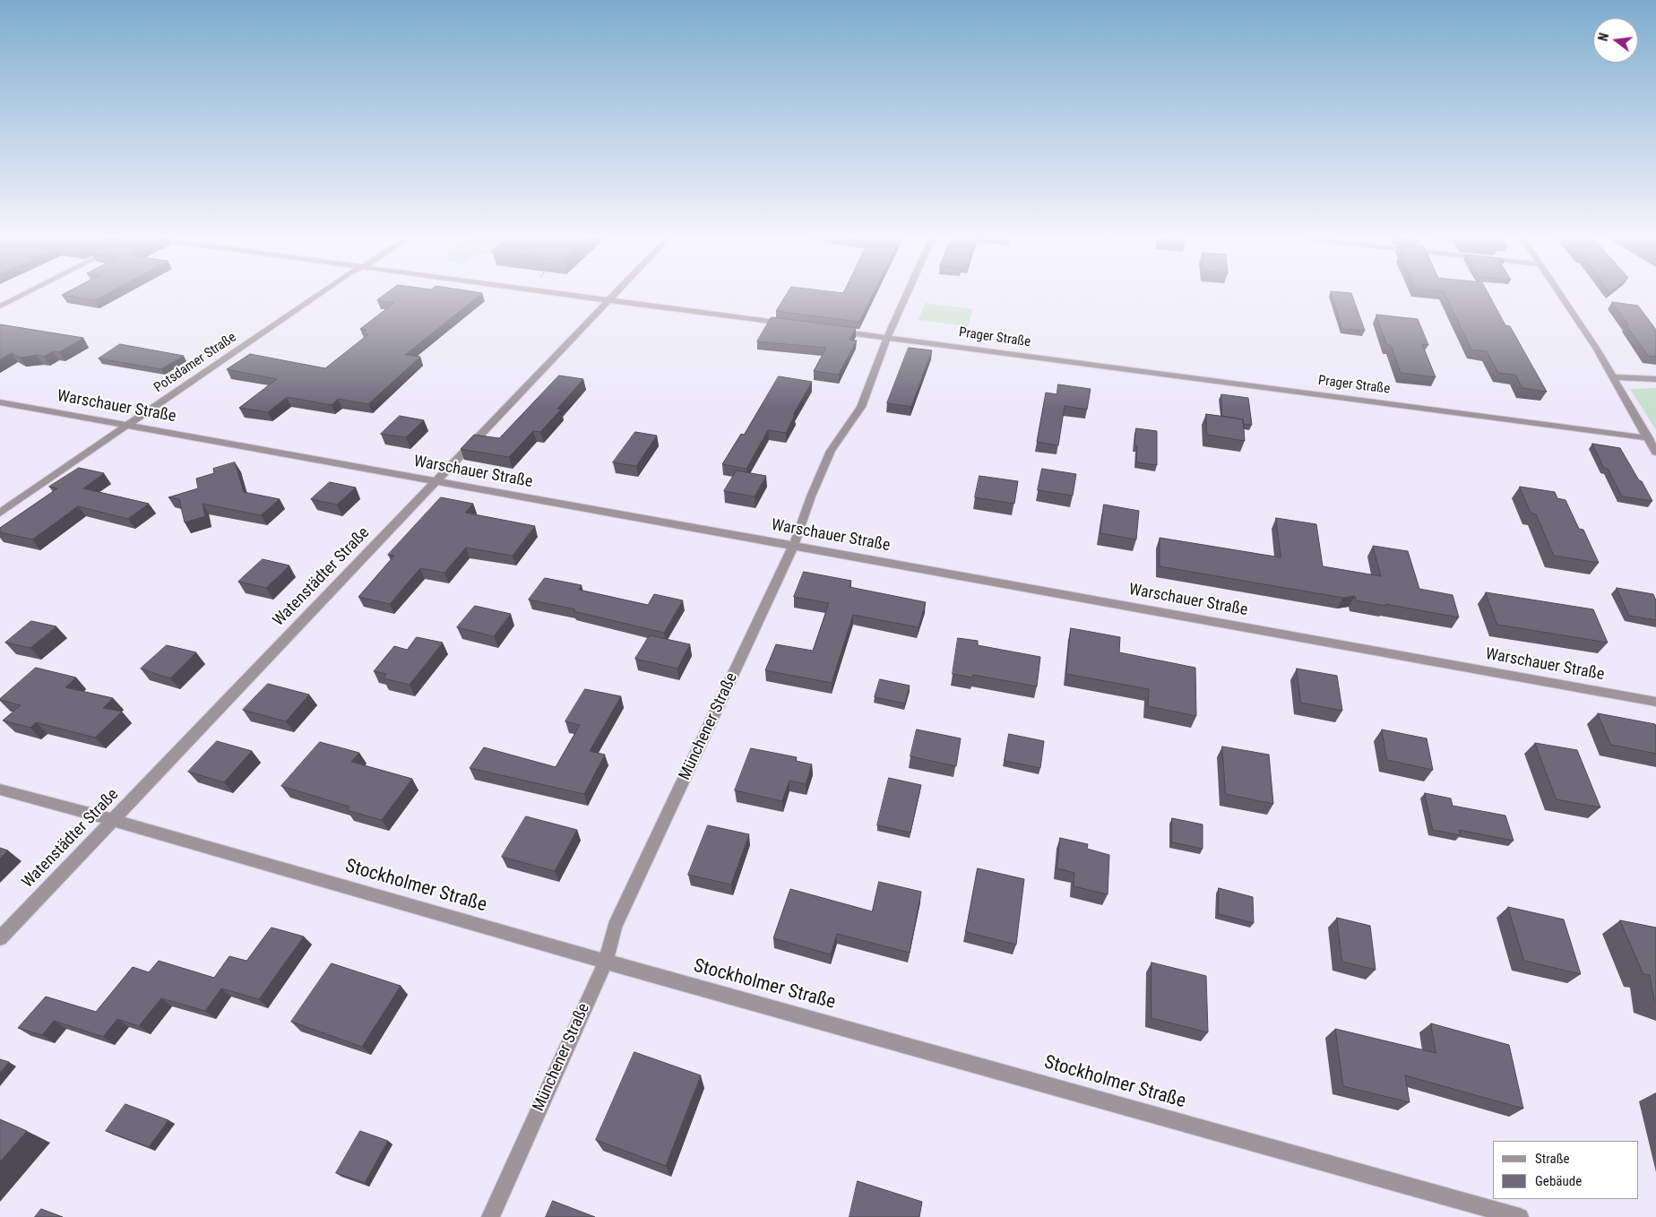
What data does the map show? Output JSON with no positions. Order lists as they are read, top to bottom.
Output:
{
  "streets": {
    "street": [
      "Prager Straße",
      "Potsdamer Straße",
      "Warschauer Straße",
      "Watenstädter Straße",
      "Münchener Straße",
      "Stockholmer Straße"
    ]
  },
  "crossings": [
    ["Prager Straße", "Münchener Straße"],
    ["Potsdamer Straße", "Warschauer Straße"],
    ["Warschauer Straße", "Watenstädter Straße"],
    ["Warschauer Straße", "Münchener Straße"],
    ["Watenstädter Straße", "Stockholmer Straße"],
    ["Münchener Straße", "Stockholmer Straße"]
  ],
  "legend": ["Straße", "Gebäude"],
  "north": "left"
}
